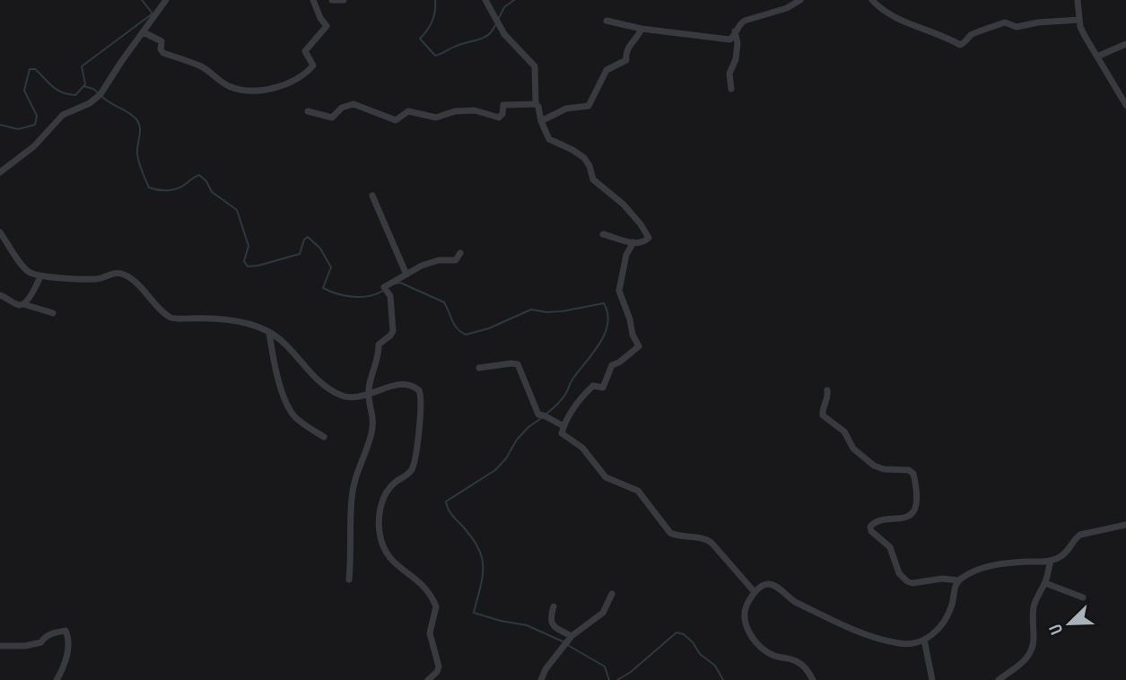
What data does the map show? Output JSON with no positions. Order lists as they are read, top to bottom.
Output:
{
  "north": "bottom left"
}
